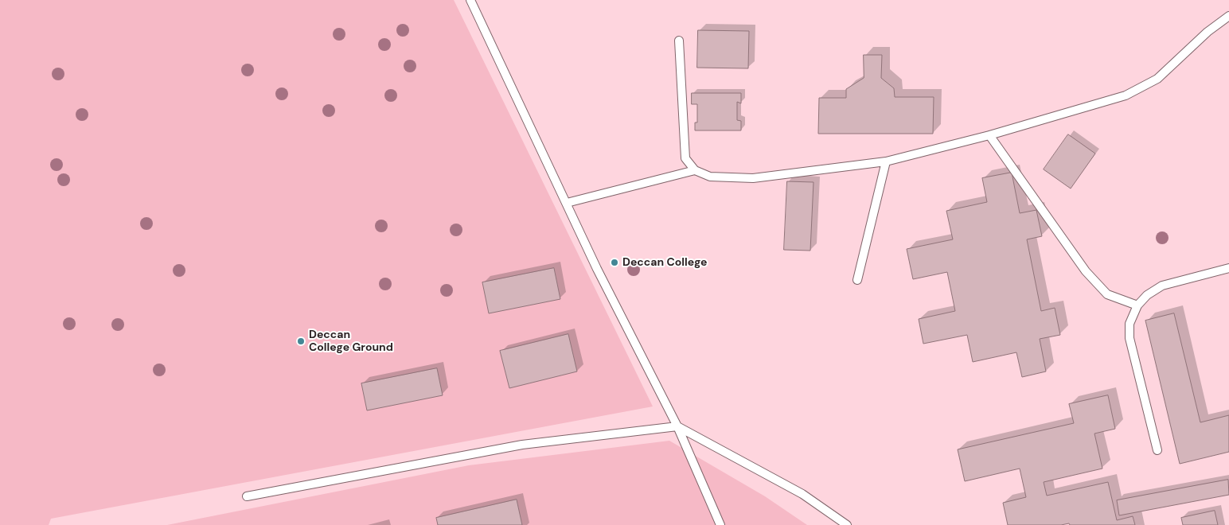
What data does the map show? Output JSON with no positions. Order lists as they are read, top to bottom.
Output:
{
  "places": ["Deccan College", "Deccan College Ground"]
}
